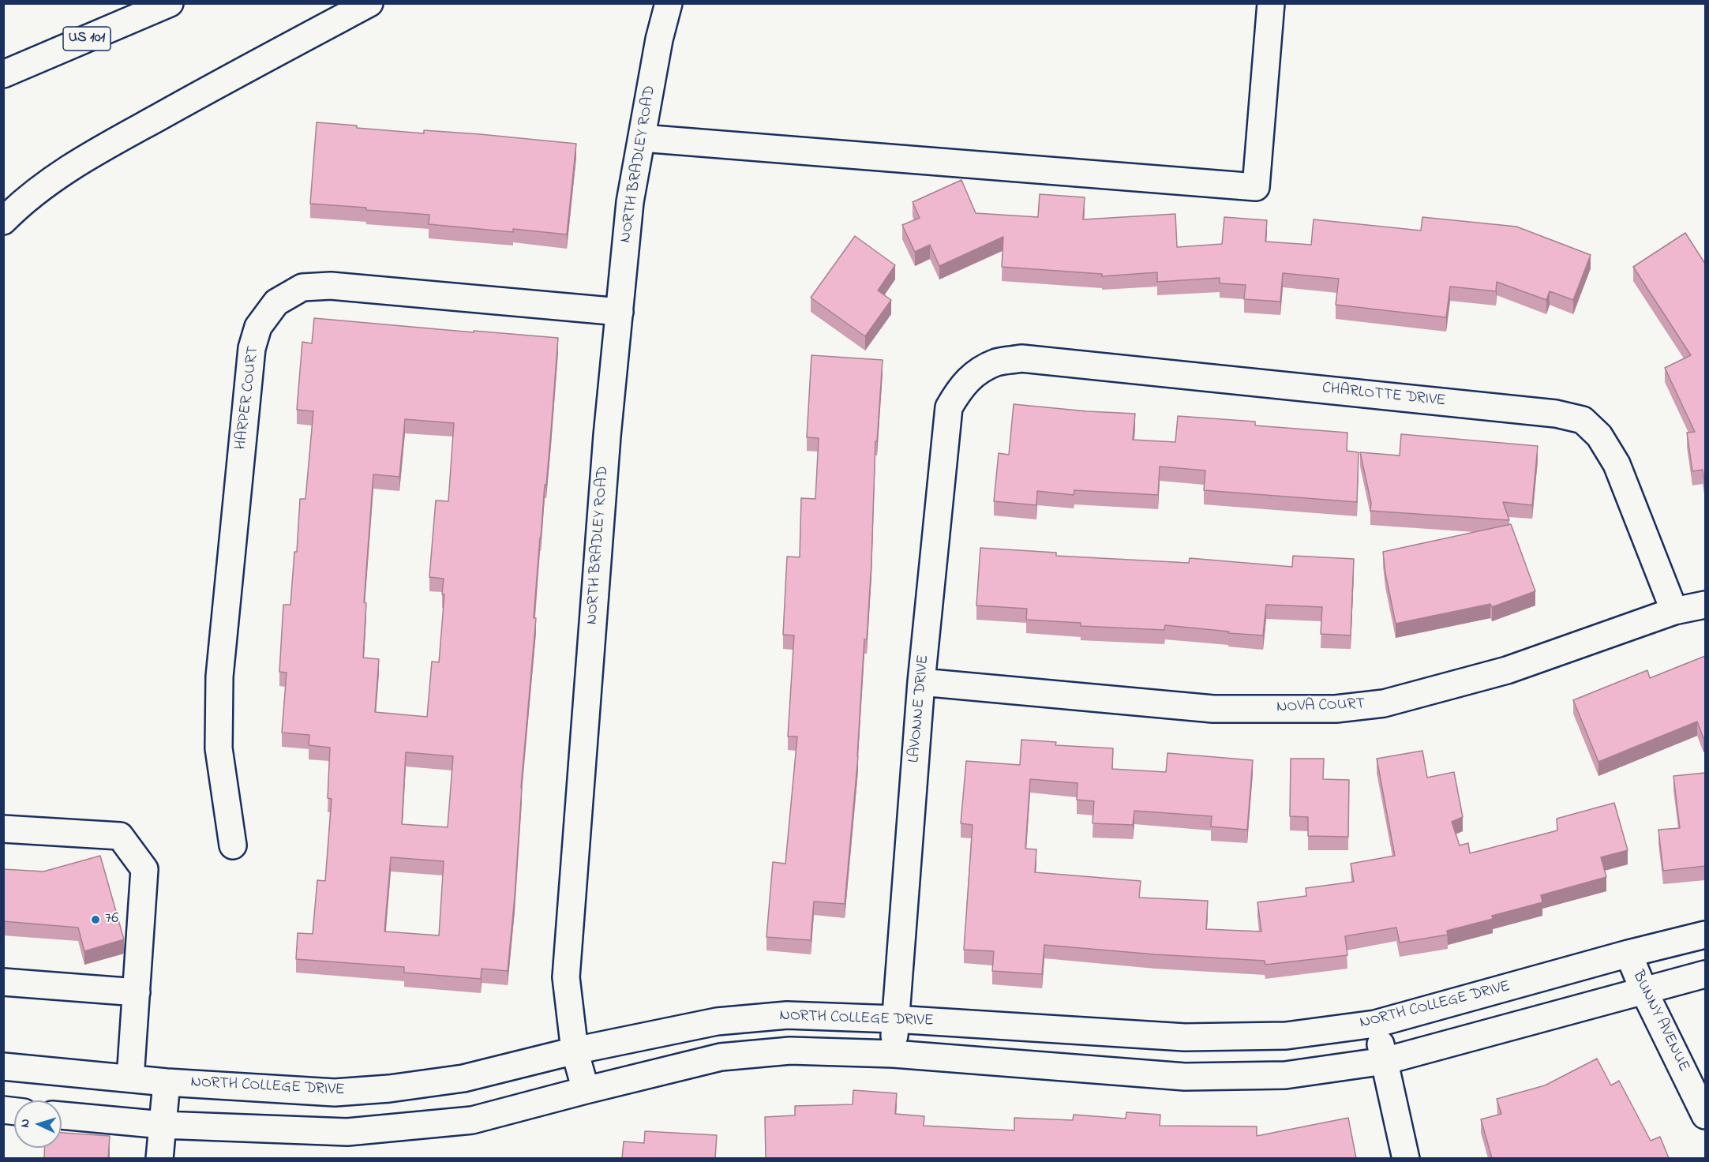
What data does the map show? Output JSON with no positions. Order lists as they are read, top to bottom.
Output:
{
  "streets": {
    "main road": [
      "US 101",
      "NORTH BRADLEY ROAD",
      "CHARLOTTE DRIVE",
      "HARPER COURT",
      "NOVA COURT",
      "LAVONNE DRIVE",
      "NORTH COLLEGE DRIVE",
      "BUNNY AVENUE"
    ]
  },
  "crossings": [
    ["NORTH BRADLEY ROAD", "HARPER COURT"],
    ["NORTH BRADLEY ROAD", "NORTH COLLEGE DRIVE"],
    ["CHARLOTTE DRIVE", "NOVA COURT"],
    ["CHARLOTTE DRIVE", "LAVONNE DRIVE"],
    ["NOVA COURT", "LAVONNE DRIVE"],
    ["LAVONNE DRIVE", "NORTH COLLEGE DRIVE"],
    ["NORTH COLLEGE DRIVE", "BUNNY AVENUE"]
  ],
  "places": ["76"],
  "north": "left"
}
